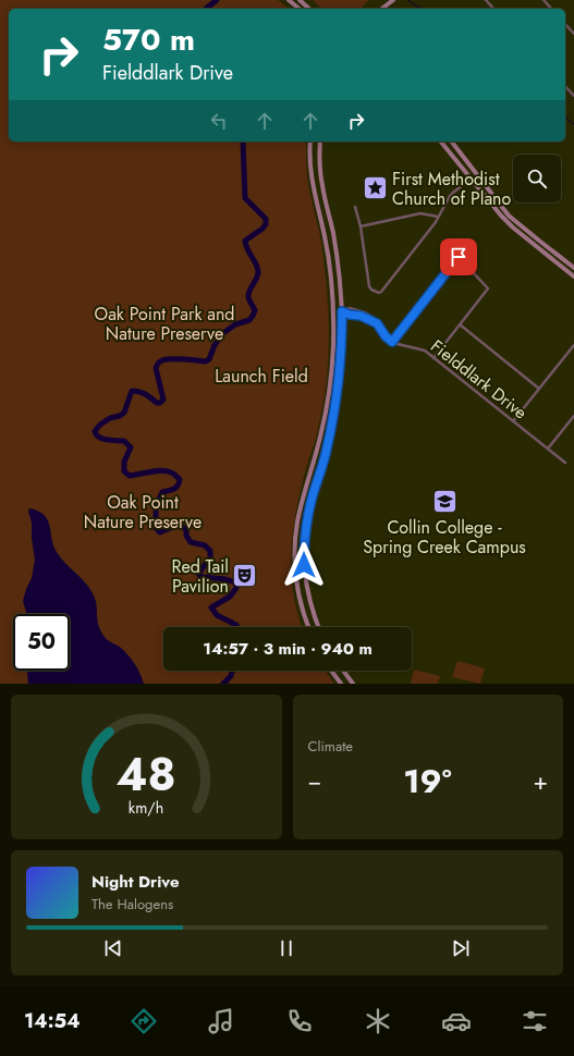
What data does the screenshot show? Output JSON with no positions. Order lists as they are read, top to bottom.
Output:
{
  "streets": {
    "street": ["Fielddlark Drive"]
  },
  "parks": ["Oak Point Park and Nature Preserve", "Launch Field", "Oak Point Nature Preserve"],
  "places": {
    "place": ["First Methodist Church of Plano"],
    "school or university": ["Collin College - Spring Creek Campus"],
    "theatre": ["Red Tail Pavilion"]
  },
  "page": {
    "turn": ["570 m", "Fielddlark Drive"],
    "limit": "50",
    "trip": "14:57 · 3 min · 940 m",
    "tile": "Climate",
    "heat": ["−", "19°", "+"],
    "song": ["Night Drive", "The Halogens"],
    "tabs": "14:54",
    "gauge": ["48", "km/h"]
  }
}
